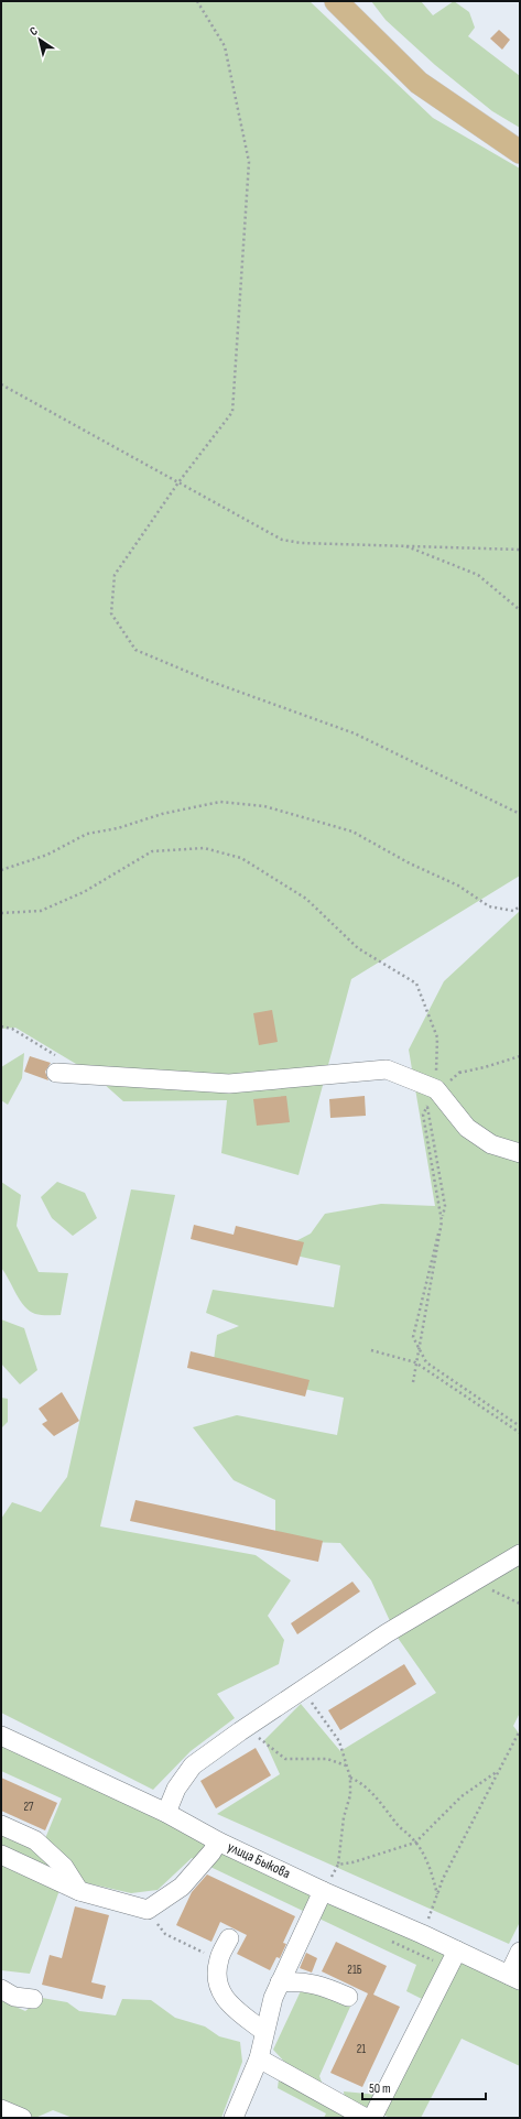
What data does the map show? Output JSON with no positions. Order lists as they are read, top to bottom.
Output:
{
  "streets": {
    "street": ["улица Быкова"]
  },
  "house_numbers": ["27", "21Б", "21"],
  "scale_bar": "50 m",
  "north": "top left"
}
